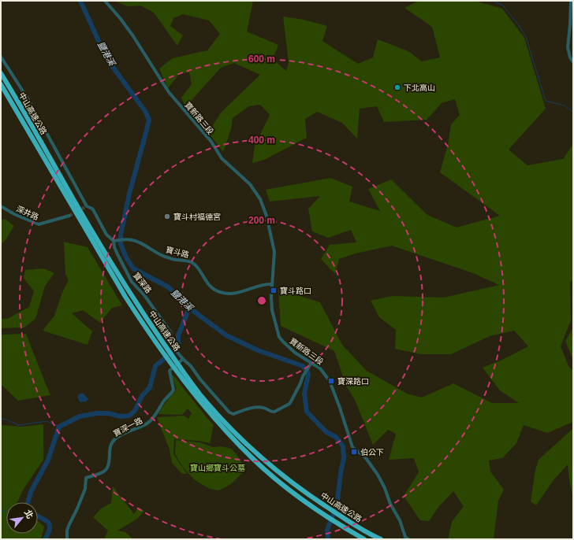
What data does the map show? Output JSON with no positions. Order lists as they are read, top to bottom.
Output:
{
  "streets": {
    "highway": ["中山高速公路"],
    "street": [
      "寶新路三段",
      "深井路",
      "寶斗路",
      "寶深路",
      "寶深一路"
    ]
  },
  "crossings": [
    ["寶新路三段", "寶斗路"],
    ["寶新路三段", "寶深路"],
    ["寶斗路", "寶深路"],
    ["寶深路", "寶深一路"]
  ],
  "water": ["鹽港溪"],
  "parks": ["寶山鄉寶斗公墓"],
  "places": {
    "other": ["下北高山", "寶斗村福德宮"],
    "transit": ["寶斗路口", "寶深路口", "伯公下"]
  },
  "north": "top right",
  "rings": ["600 m", "400 m", "200 m"]
}
